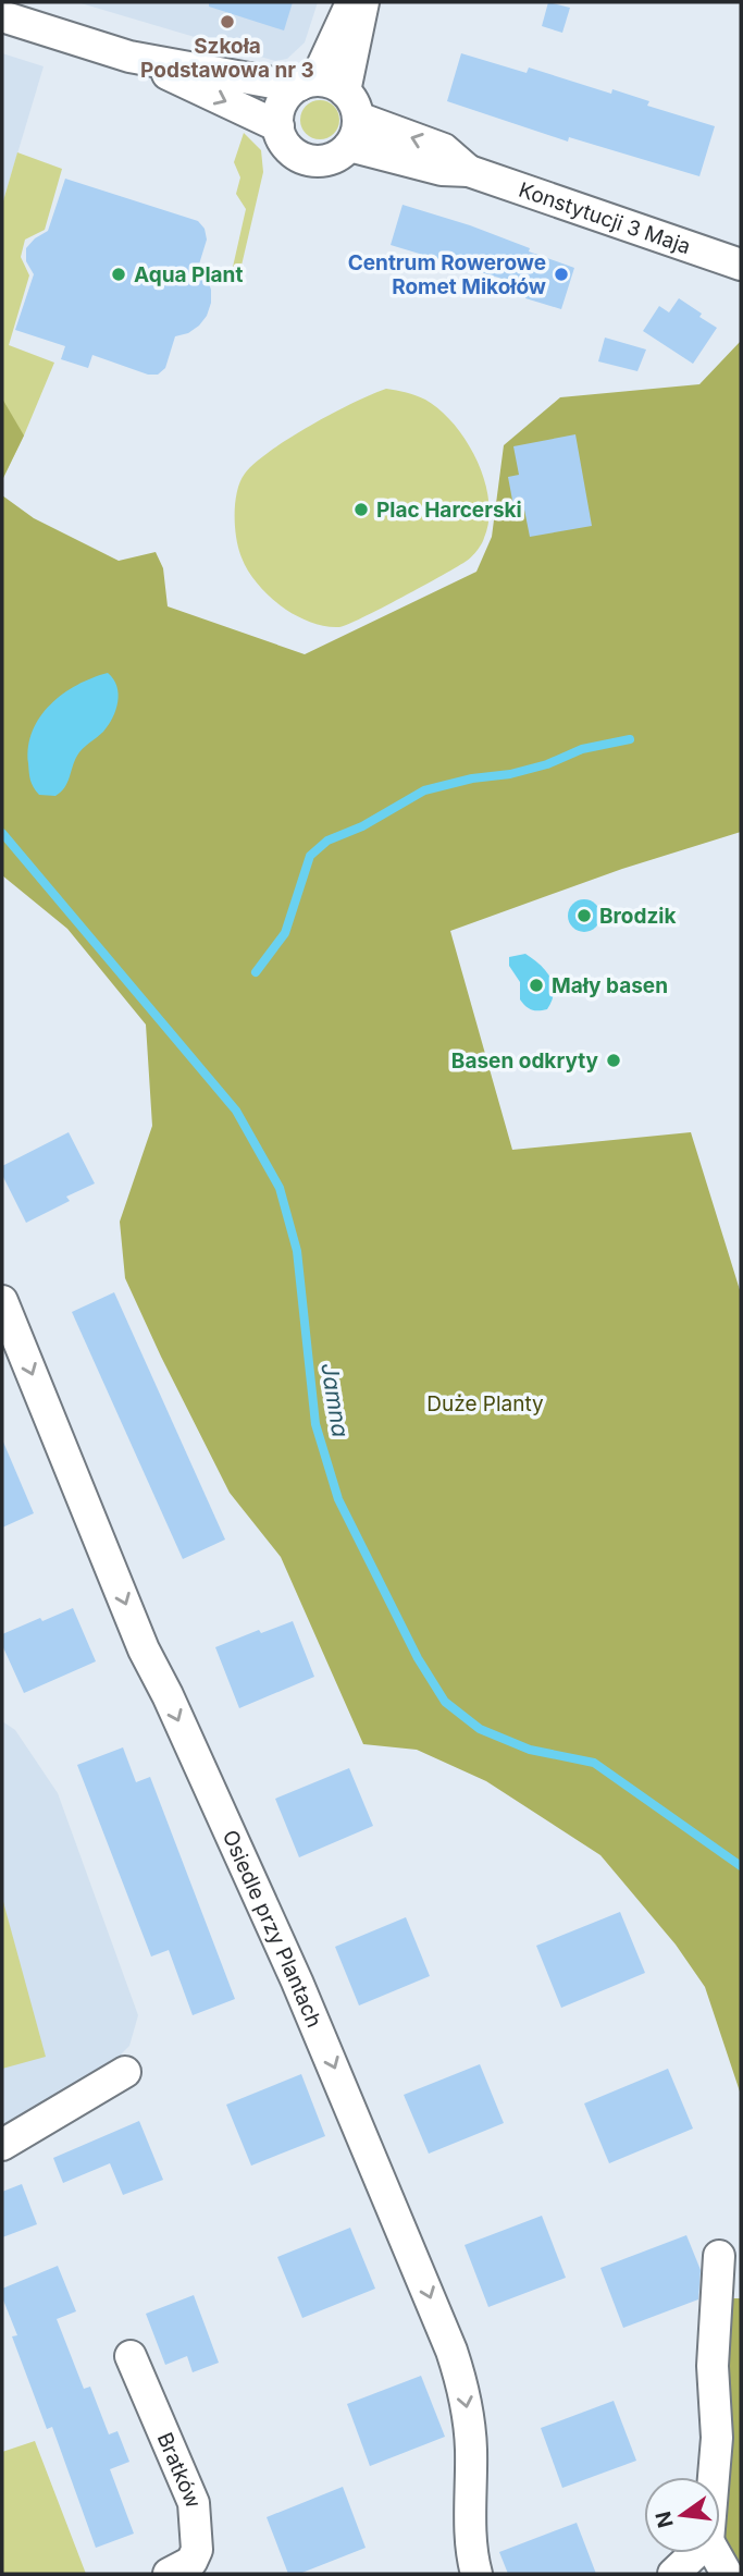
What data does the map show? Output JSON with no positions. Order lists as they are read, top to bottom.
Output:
{
  "streets": {
    "street": ["Konstytucji 3 Maja", "Osiedle przy Plantach", "Bratków"]
  },
  "one_way": ["Osiedle przy Plantach"],
  "water": ["Jamna"],
  "parks": ["Duże Planty"],
  "places": [
    "Szkoła Podstawowa nr 3",
    "Aqua Plant",
    "Centrum Rowerowe Romet Mikołów",
    "Plac Harcerski",
    "Brodzik",
    "Mały basen",
    "Basen odkryty"
  ],
  "north": "left"
}
